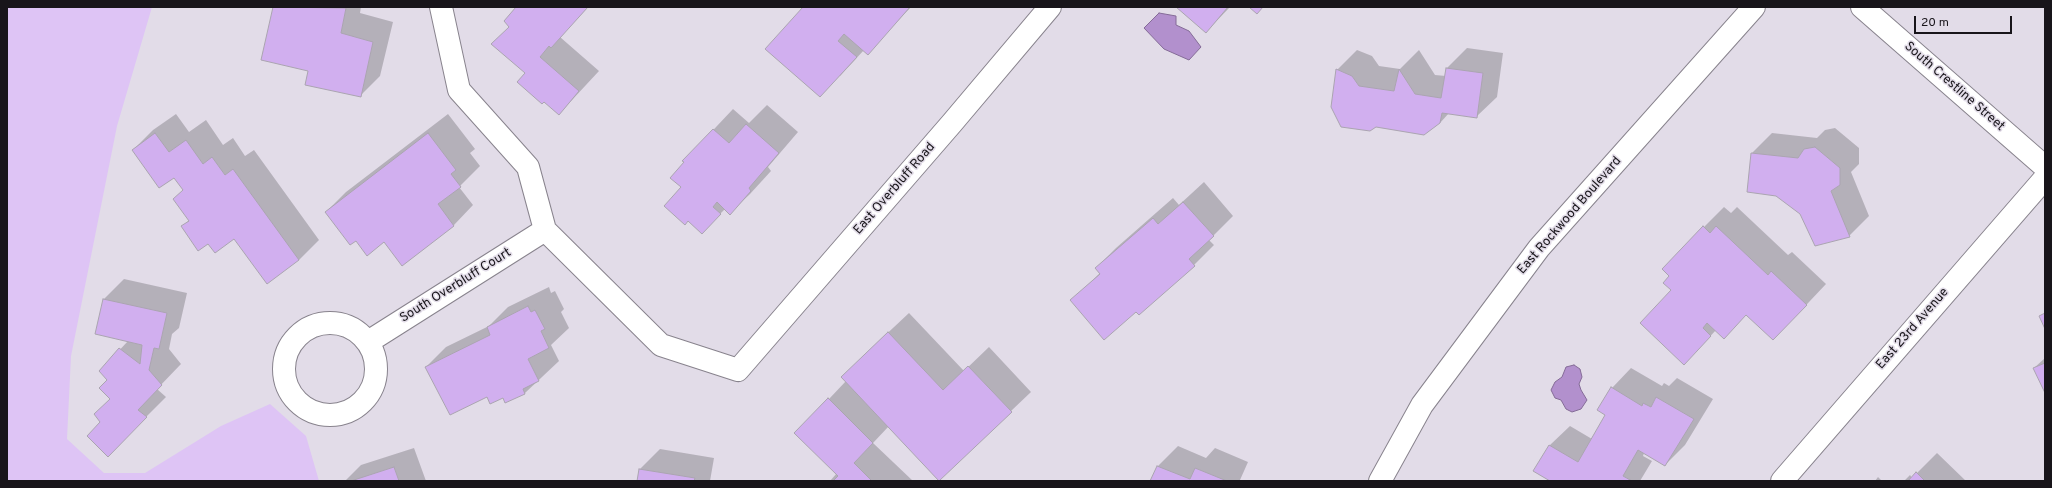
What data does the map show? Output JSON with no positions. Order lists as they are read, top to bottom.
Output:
{
  "streets": {
    "street": [
      "South Crestline Street",
      "East Overbluff Road",
      "East Rockwood Boulevard",
      "South Overbluff Court",
      "East 23rd Avenue"
    ]
  },
  "crossings": [
    ["East Overbluff Road", "South Overbluff Court"]
  ],
  "scale_bar": "20 m"
}
